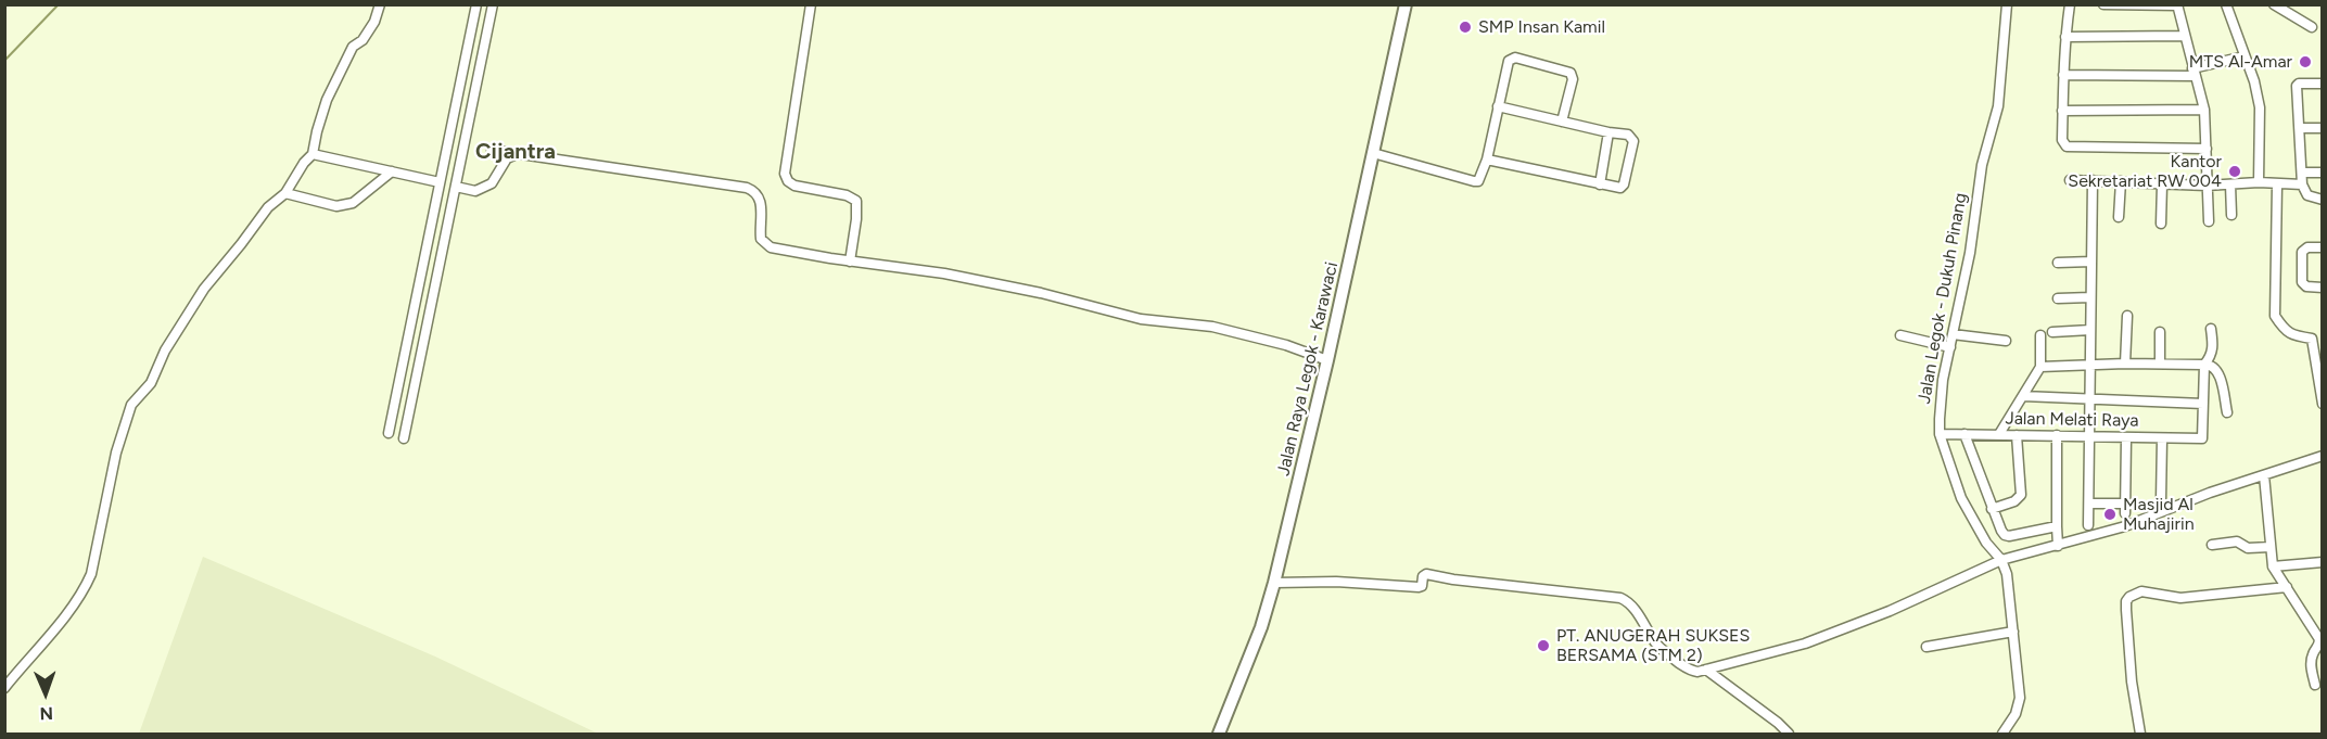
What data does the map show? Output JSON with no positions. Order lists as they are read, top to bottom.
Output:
{
  "streets": {
    "main road": ["Jalan Raya Legok - Karawaci"],
    "street": ["Jalan Legok - Dukuh Pinang", "Jalan Melati Raya"]
  },
  "crossings": [
    ["Jalan Legok - Dukuh Pinang", "Jalan Melati Raya"]
  ],
  "districts": ["Cijantra"],
  "places": [
    "SMP Insan Kamil",
    "MTS Al-Amar",
    "Kantor Sekretariat RW 004",
    "Masjid Al Muhajirin",
    "PT. ANUGERAH SUKSES BERSAMA (STM 2)"
  ],
  "north": "bottom"
}
